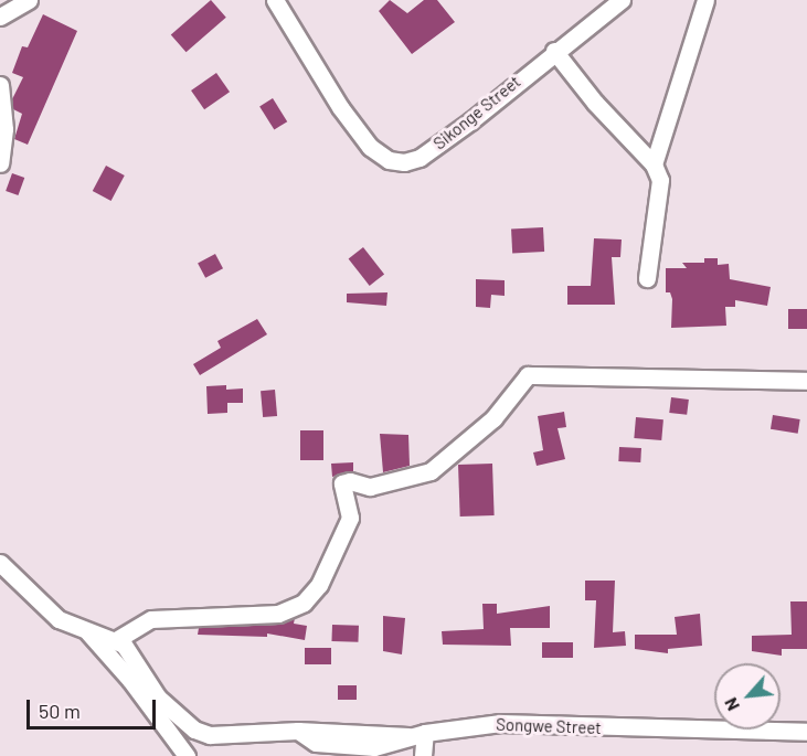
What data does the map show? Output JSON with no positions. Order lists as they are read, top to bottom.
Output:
{
  "streets": {
    "street": ["Sikonge Street", "Songwe Street"]
  },
  "scale_bar": "50 m",
  "north": "bottom left"
}
